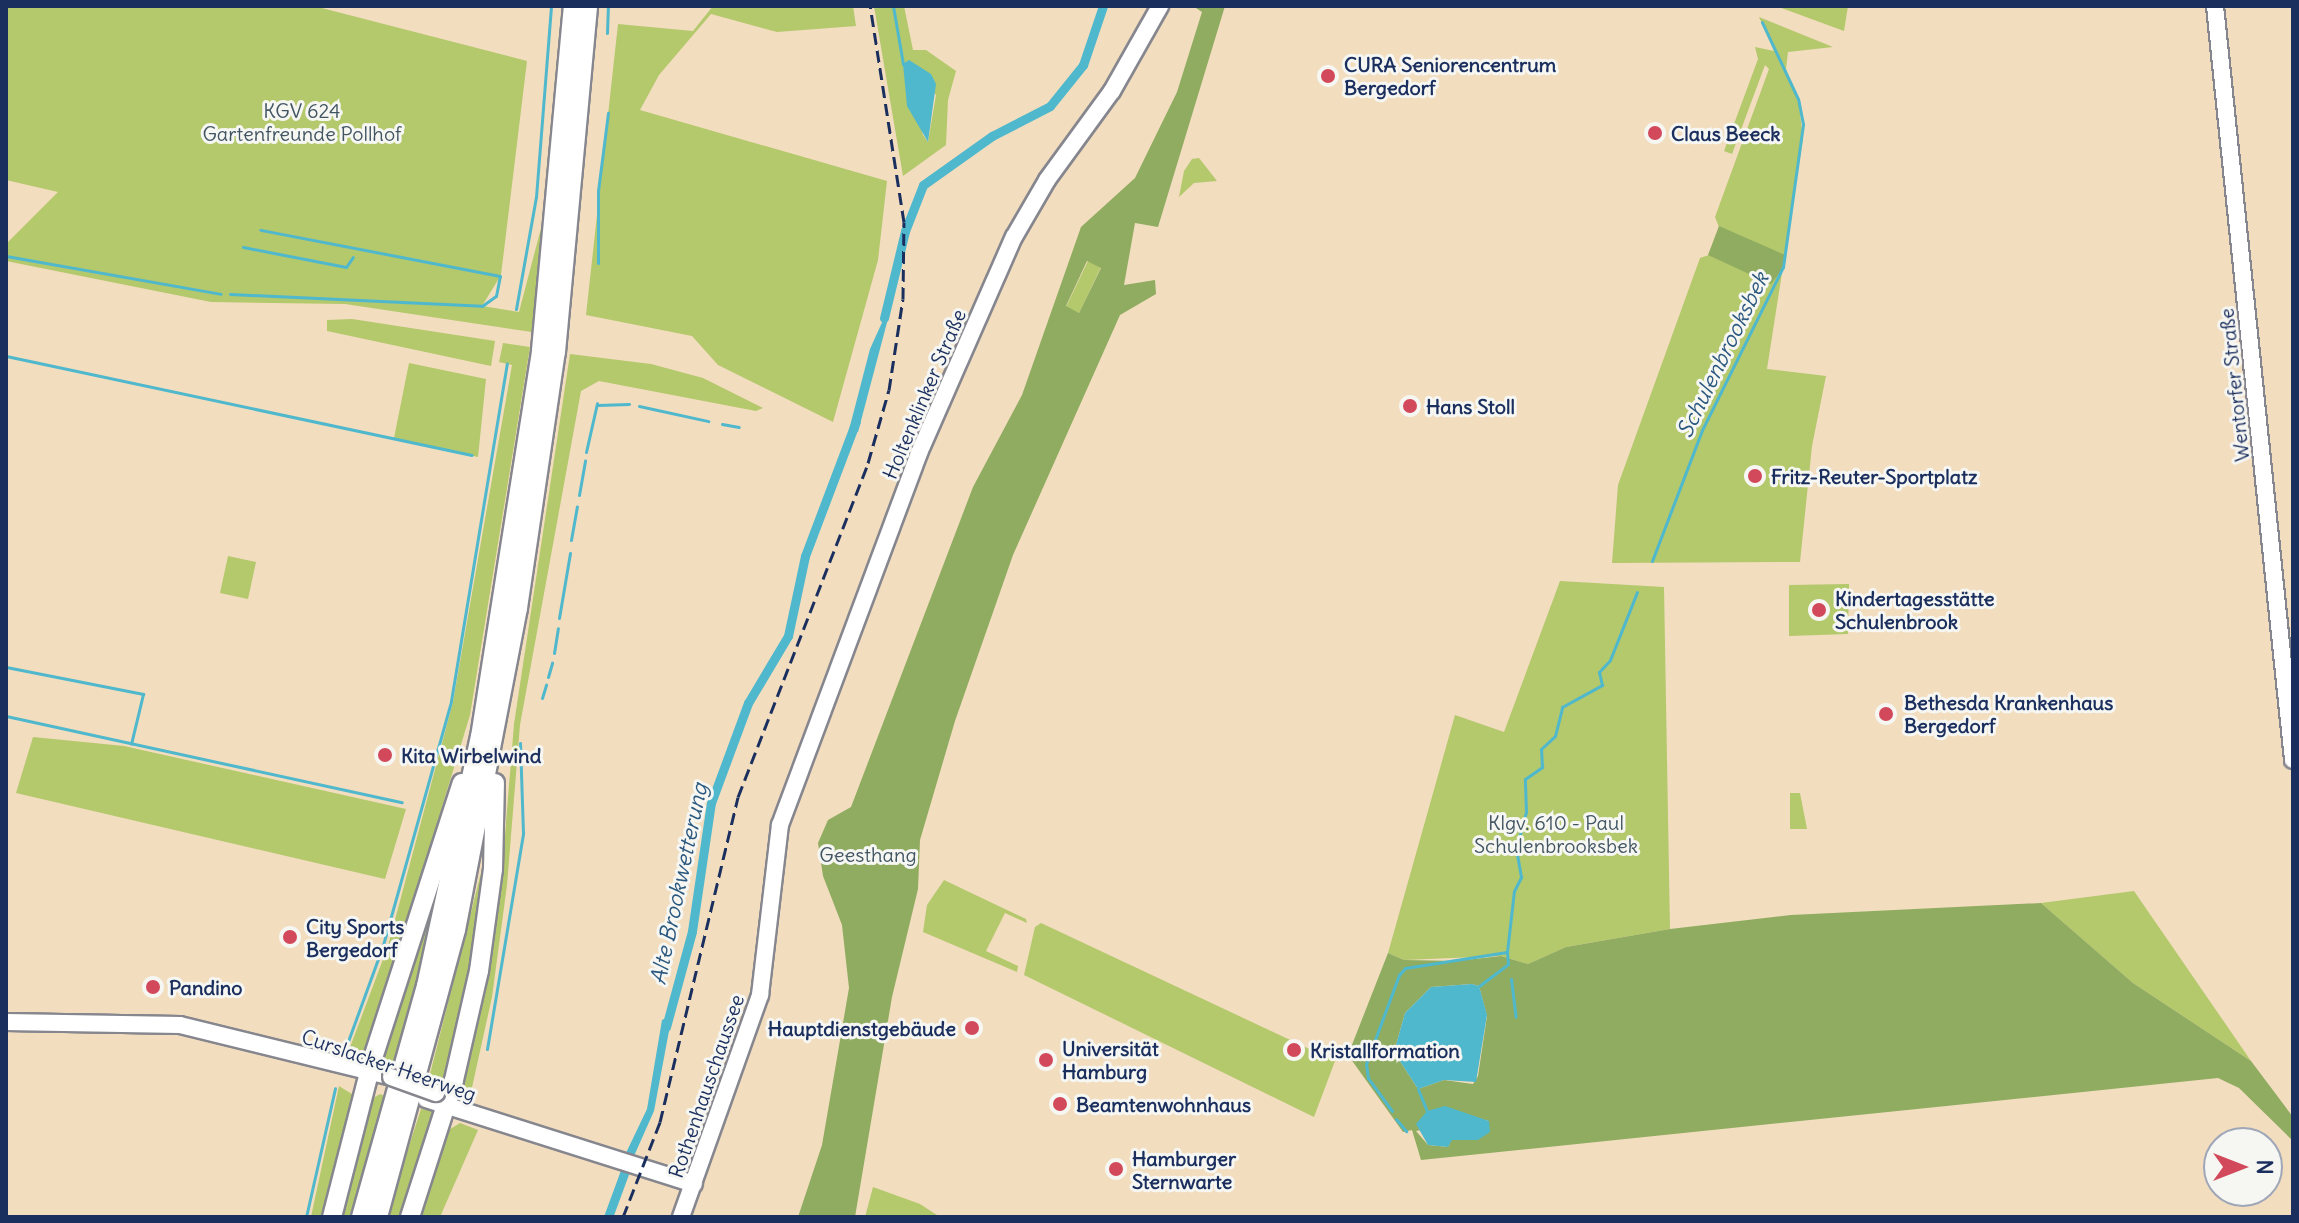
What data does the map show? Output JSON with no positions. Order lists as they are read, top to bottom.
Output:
{
  "streets": {
    "main road": [
      "Wentorfer Straße",
      "Holtenklinker Straße",
      "Curslacker Heerweg",
      "Rothenhauschaussee"
    ]
  },
  "crossings": [
    ["Holtenklinker Straße", "Rothenhauschaussee"],
    ["Curslacker Heerweg", "Rothenhauschaussee"]
  ],
  "water": ["Schulenbrooksbek", "Alte Brookwetterung"],
  "parks": ["KGV 624 Gartenfreunde Pollhof", "Klgv. 610 - Paul Schulenbrooksbek", "Geesthang"],
  "places": [
    "CURA Seniorencentrum Bergedorf",
    "Claus Beeck",
    "Hans Stoll",
    "Fritz-Reuter-Sportplatz",
    "Kindertagesstätte Schulenbrook",
    "Bethesda Krankenhaus Bergedorf",
    "Kita Wirbelwind",
    "City Sports Bergedorf",
    "Pandino",
    "Hauptdienstgebäude",
    "Kristallformation",
    "Universität Hamburg",
    "Beamtenwohnhaus",
    "Hamburger Sternwarte"
  ],
  "north": "right"
}
